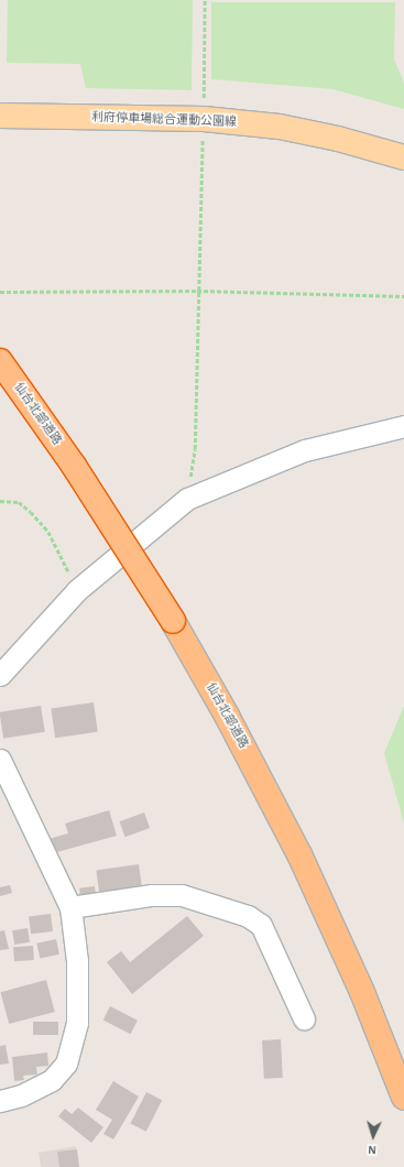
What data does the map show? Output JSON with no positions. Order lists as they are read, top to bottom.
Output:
{
  "streets": {
    "highway": ["仙台北部道路"],
    "main road": ["利府停車場総合運動公園線"]
  },
  "north": "bottom"
}
